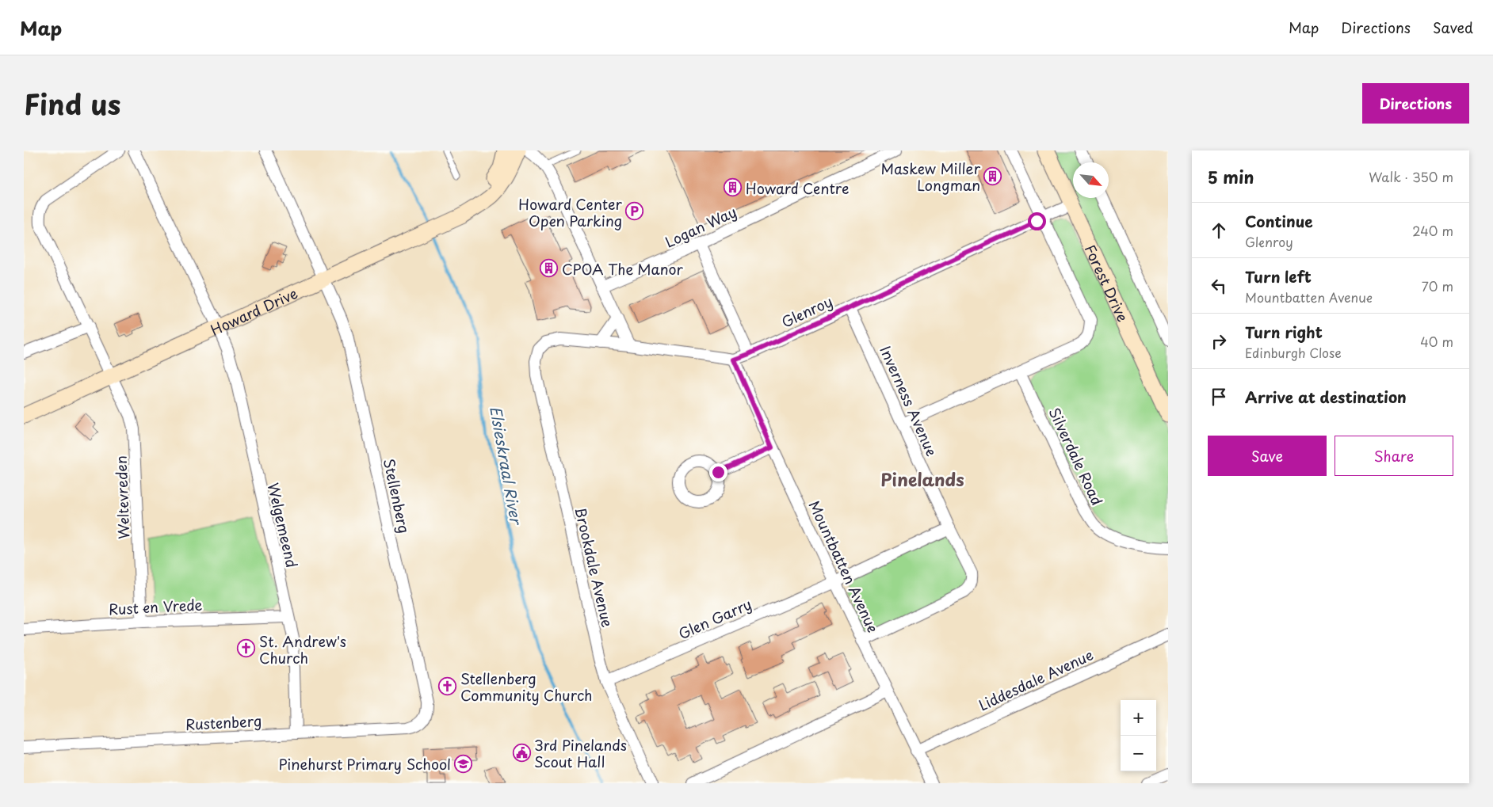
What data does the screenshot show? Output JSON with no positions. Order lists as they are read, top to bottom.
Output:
{
  "streets": {
    "street": [
      "Logan Way",
      "Forest Drive",
      "Howard Drive",
      "Glenroy",
      "Inverness Avenue",
      "Silverdale Road",
      "Stellenberg",
      "Weltevreden",
      "Welgemeend",
      "Mountbatten Avenue",
      "Brookdale Avenue",
      "Rust en Vrede",
      "Glen Garry",
      "Liddesdale Avenue",
      "Rustenberg"
    ]
  },
  "crossings": [
    ["Forest Drive", "Glenroy"],
    ["Howard Drive", "Stellenberg"],
    ["Howard Drive", "Weltevreden"],
    ["Howard Drive", "Welgemeend"],
    ["Glenroy", "Inverness Avenue"],
    ["Glenroy", "Mountbatten Avenue"],
    ["Glenroy", "Brookdale Avenue"],
    ["Inverness Avenue", "Mountbatten Avenue"],
    ["Stellenberg", "Rustenberg"],
    ["Weltevreden", "Rust en Vrede"],
    ["Welgemeend", "Rust en Vrede"],
    ["Welgemeend", "Rustenberg"],
    ["Mountbatten Avenue", "Glen Garry"],
    ["Mountbatten Avenue", "Liddesdale Avenue"],
    ["Brookdale Avenue", "Glen Garry"]
  ],
  "districts": ["Pinelands"],
  "water": ["Elsieskraal River"],
  "places": {
    "building": ["Maskew Miller Longman", "Howard Centre", "CPOA The Manor"],
    "parking": ["Howard Center Open Parking"],
    "church": ["St. Andrew's Church", "Stellenberg Community Church"],
    "public building": ["3rd Pinelands Scout Hall"],
    "school or university": ["Pinehurst Primary School"]
  },
  "north": "bottom right",
  "page": {
    "header": "Map",
    "nav": ["Map", "Directions", "Saved"],
    "title": "Find us",
    "buttons": [
      "Directions",
      ["Save", "Share"]
    ],
    "heading": ["5 min", "Walk · 350 m"],
    "list": [
      ["Continue", "Glenroy", "240 m"],
      ["Turn left", "Mountbatten Avenue", "70 m"],
      ["Turn right", "Edinburgh Close", "40 m"],
      "Arrive at destination"
    ],
    "map_buttons": ["+", "−"]
  }
}
